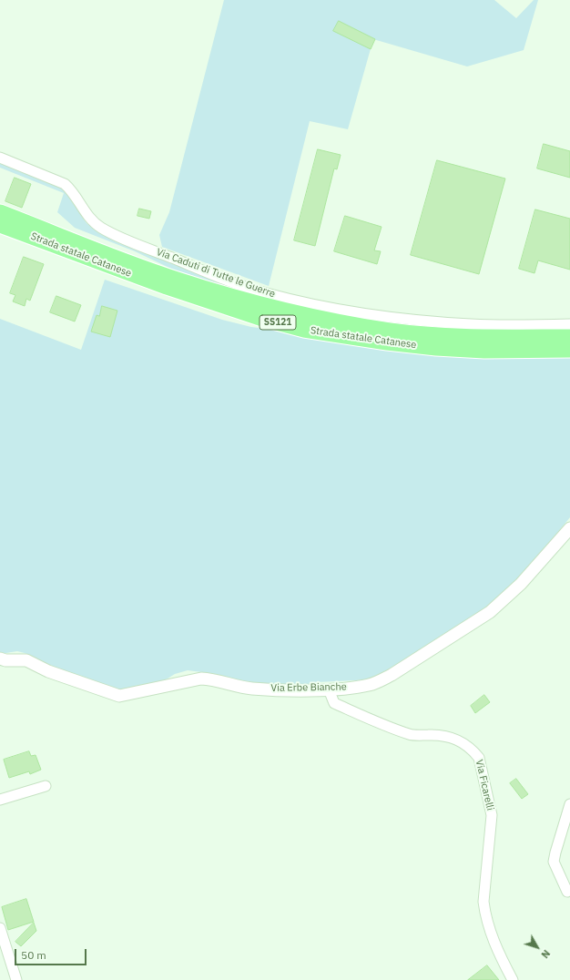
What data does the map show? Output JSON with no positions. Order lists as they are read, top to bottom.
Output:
{
  "streets": {
    "main road": ["Strada statale Catanese", "SS121"],
    "street": ["Via Caduti di Tutte le Guerre", "Via Erbe Bianche", "Via Ficarelli"]
  },
  "crossings": [
    ["Via Erbe Bianche", "Via Ficarelli"]
  ],
  "scale_bar": "50 m",
  "north": "bottom right"
}
